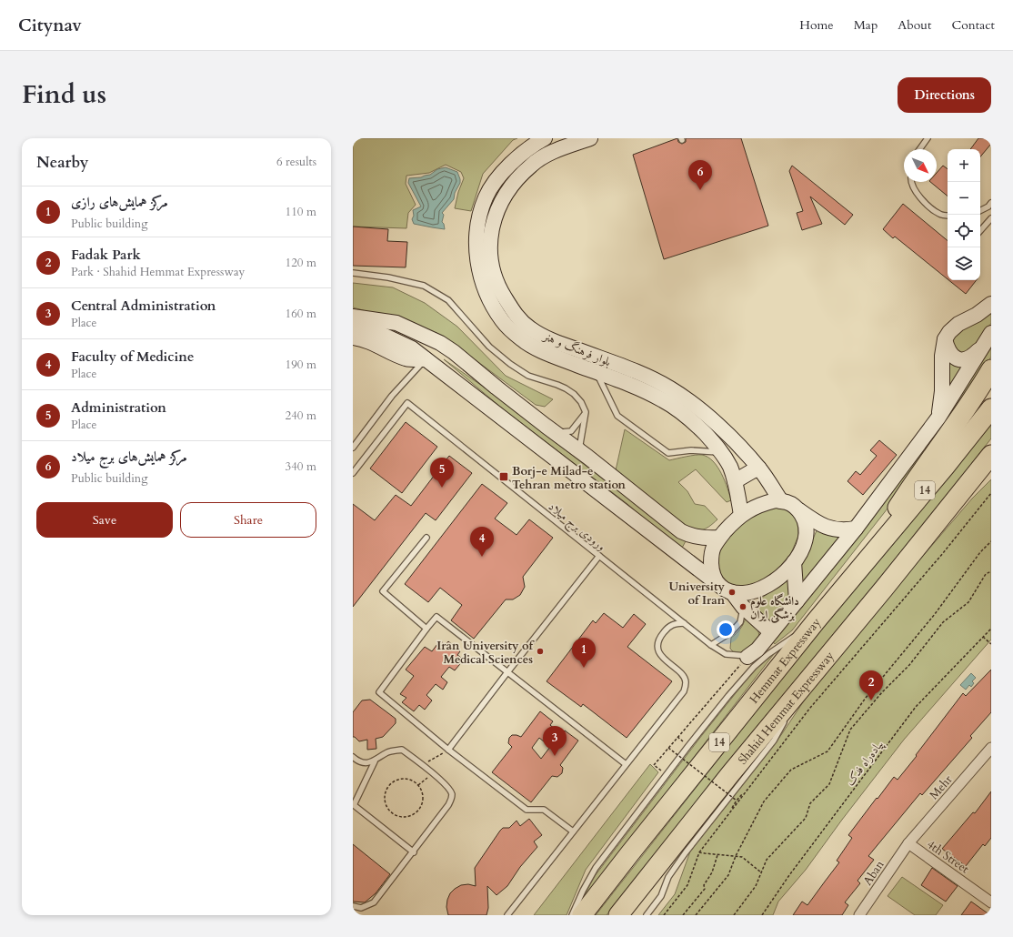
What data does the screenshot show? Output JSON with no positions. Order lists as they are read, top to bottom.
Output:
{
  "streets": {
    "highway": ["14", "Hemmat Expressway", "Shahid Hemmat Expressway"],
    "main road": ["بلوار فرهنگ و هنر"],
    "street": ["Mehr", "4th Street", "Aban"],
    "lane": ["ورودی برج میلاد"],
    "path": ["پیاده‌راه فدک"]
  },
  "crossings": [
    ["14", "Shahid Hemmat Expressway"],
    ["Mehr", "4th Street"],
    ["Mehr", "Aban"],
    ["4th Street", "Aban"]
  ],
  "places": {
    "transit": ["Borj-e Milad-e Tehran metro station"],
    "other": ["University of Iran", "دانشگاه علوم بزشگى ايران", "Iran University of Medical Sciences"]
  },
  "north": "bottom right",
  "page": {
    "header": "Citynav",
    "nav": [
      "Home",
      "Map",
      "About",
      "Contact"
    ],
    "title": "Find us",
    "buttons": [
      "Directions",
      ["Save", "Share"]
    ],
    "heading": ["Nearby", "6 results"],
    "map_buttons": ["+", "−"],
    "pins": [
      "6",
      "5",
      "4",
      "1",
      "2",
      "3"
    ],
    "list": [
      {
        "mark": "1",
        "name": "مرکز همایش‌های رازی",
        "note": "Public building",
        "value": "110 m"
      },
      {
        "mark": "2",
        "name": "Fadak Park",
        "note": "Park · Shahid Hemmat Expressway",
        "value": "120 m"
      },
      {
        "mark": "3",
        "name": "Central Administration",
        "note": "Place",
        "value": "160 m"
      },
      {
        "mark": "4",
        "name": "Faculty of Medicine",
        "note": "Place",
        "value": "190 m"
      },
      {
        "mark": "5",
        "name": "Administration",
        "note": "Place",
        "value": "240 m"
      },
      {
        "mark": "6",
        "name": "مرکز همایش‌های برج میلاد",
        "note": "Public building",
        "value": "340 m"
      }
    ]
  }
}
